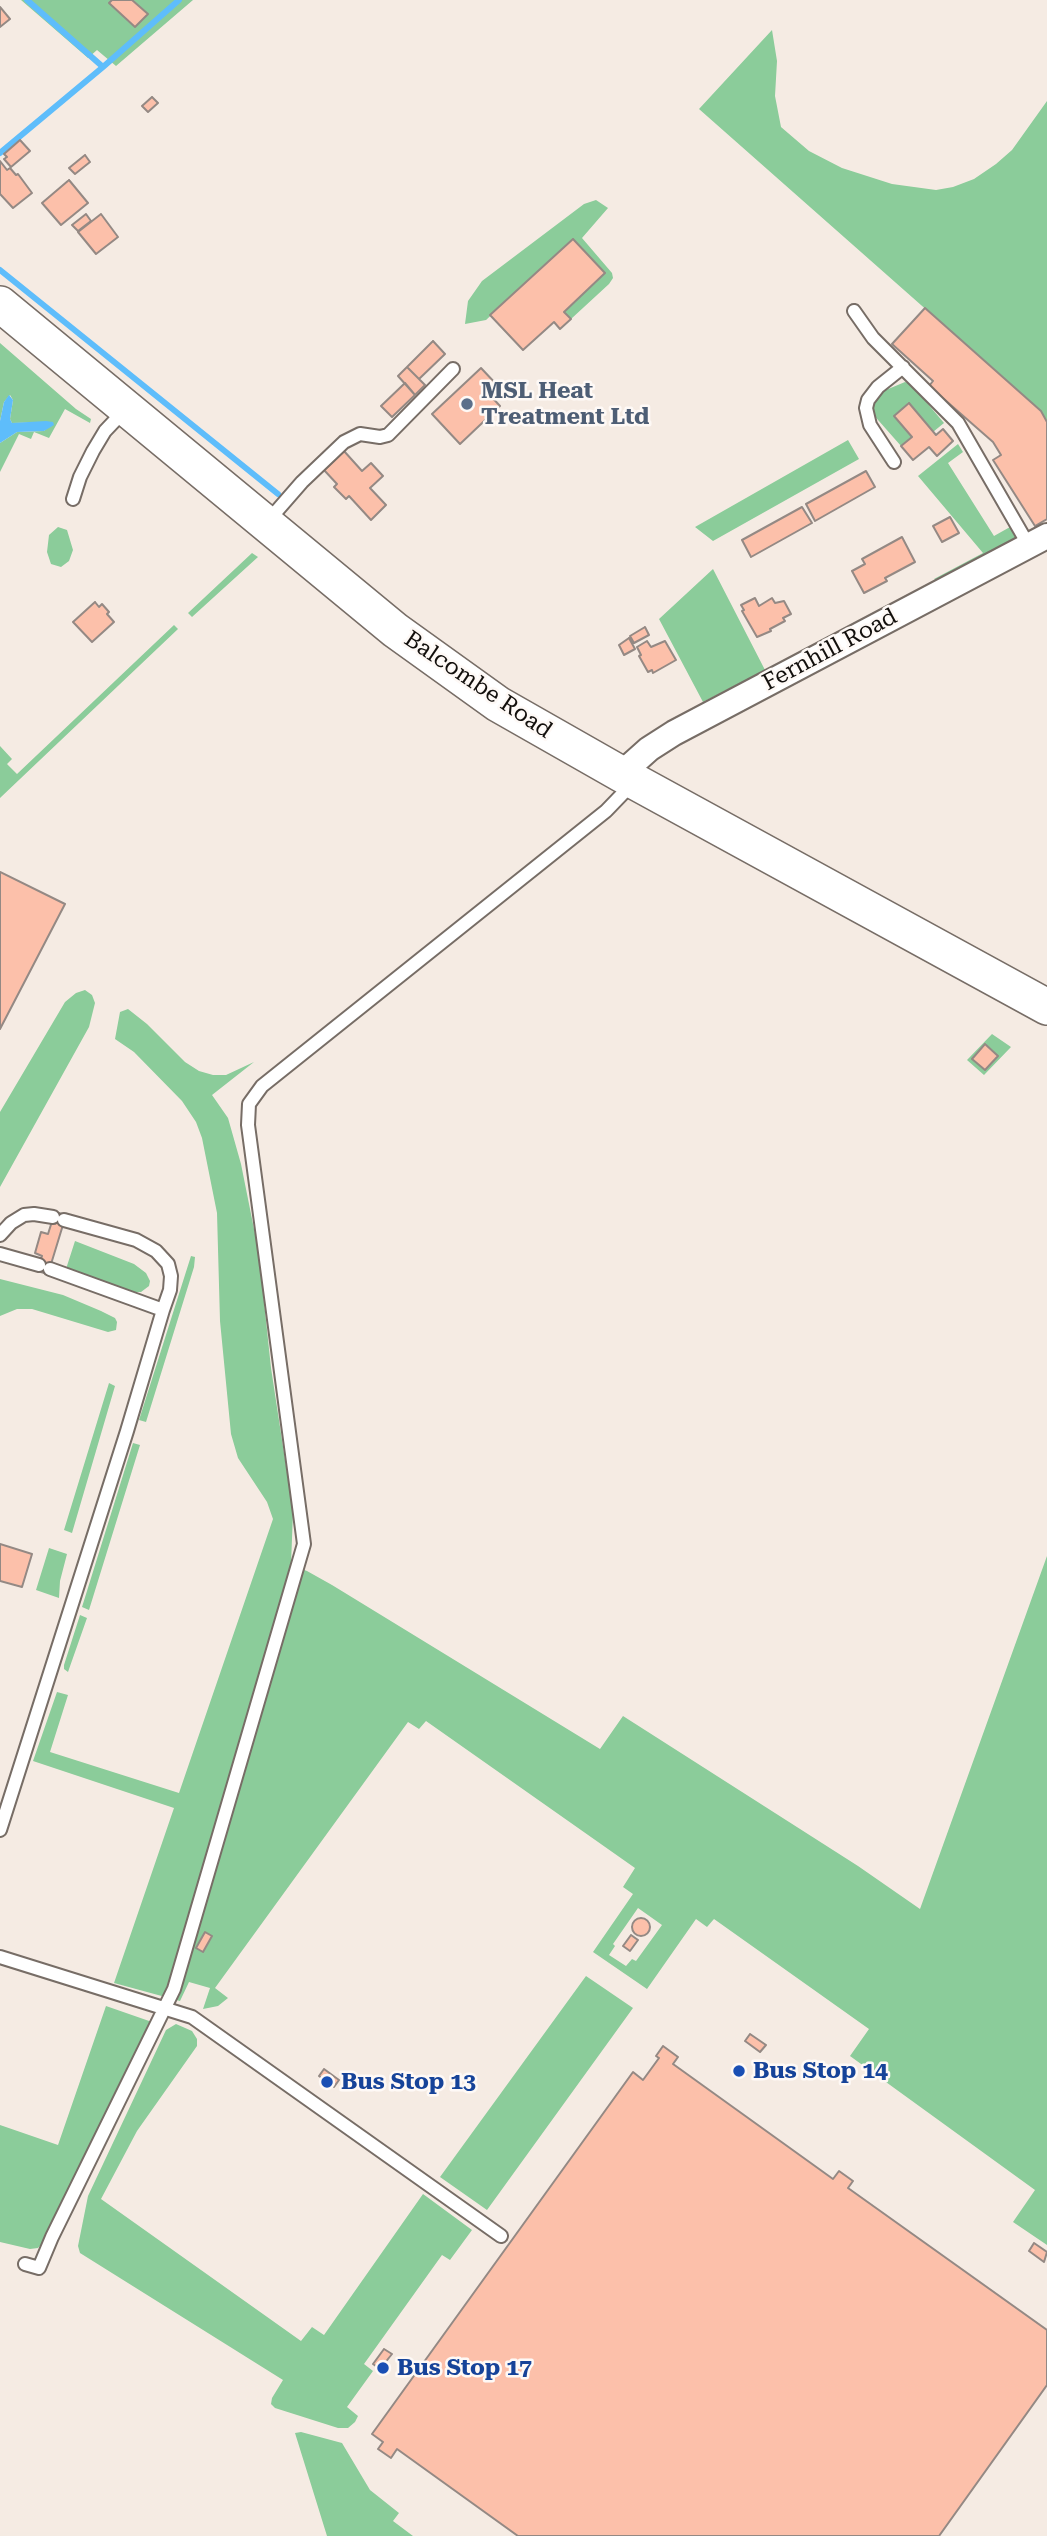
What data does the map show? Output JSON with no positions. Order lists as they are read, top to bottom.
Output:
{
  "streets": {
    "main road": ["Balcombe Road"],
    "street": ["Fernhill Road"]
  },
  "crossings": [
    ["Fernhill Road", "Balcombe Road"]
  ],
  "places": [
    "MSL Heat Treatment Ltd",
    "Bus Stop 14",
    "Bus Stop 13",
    "Bus Stop 17"
  ]
}
